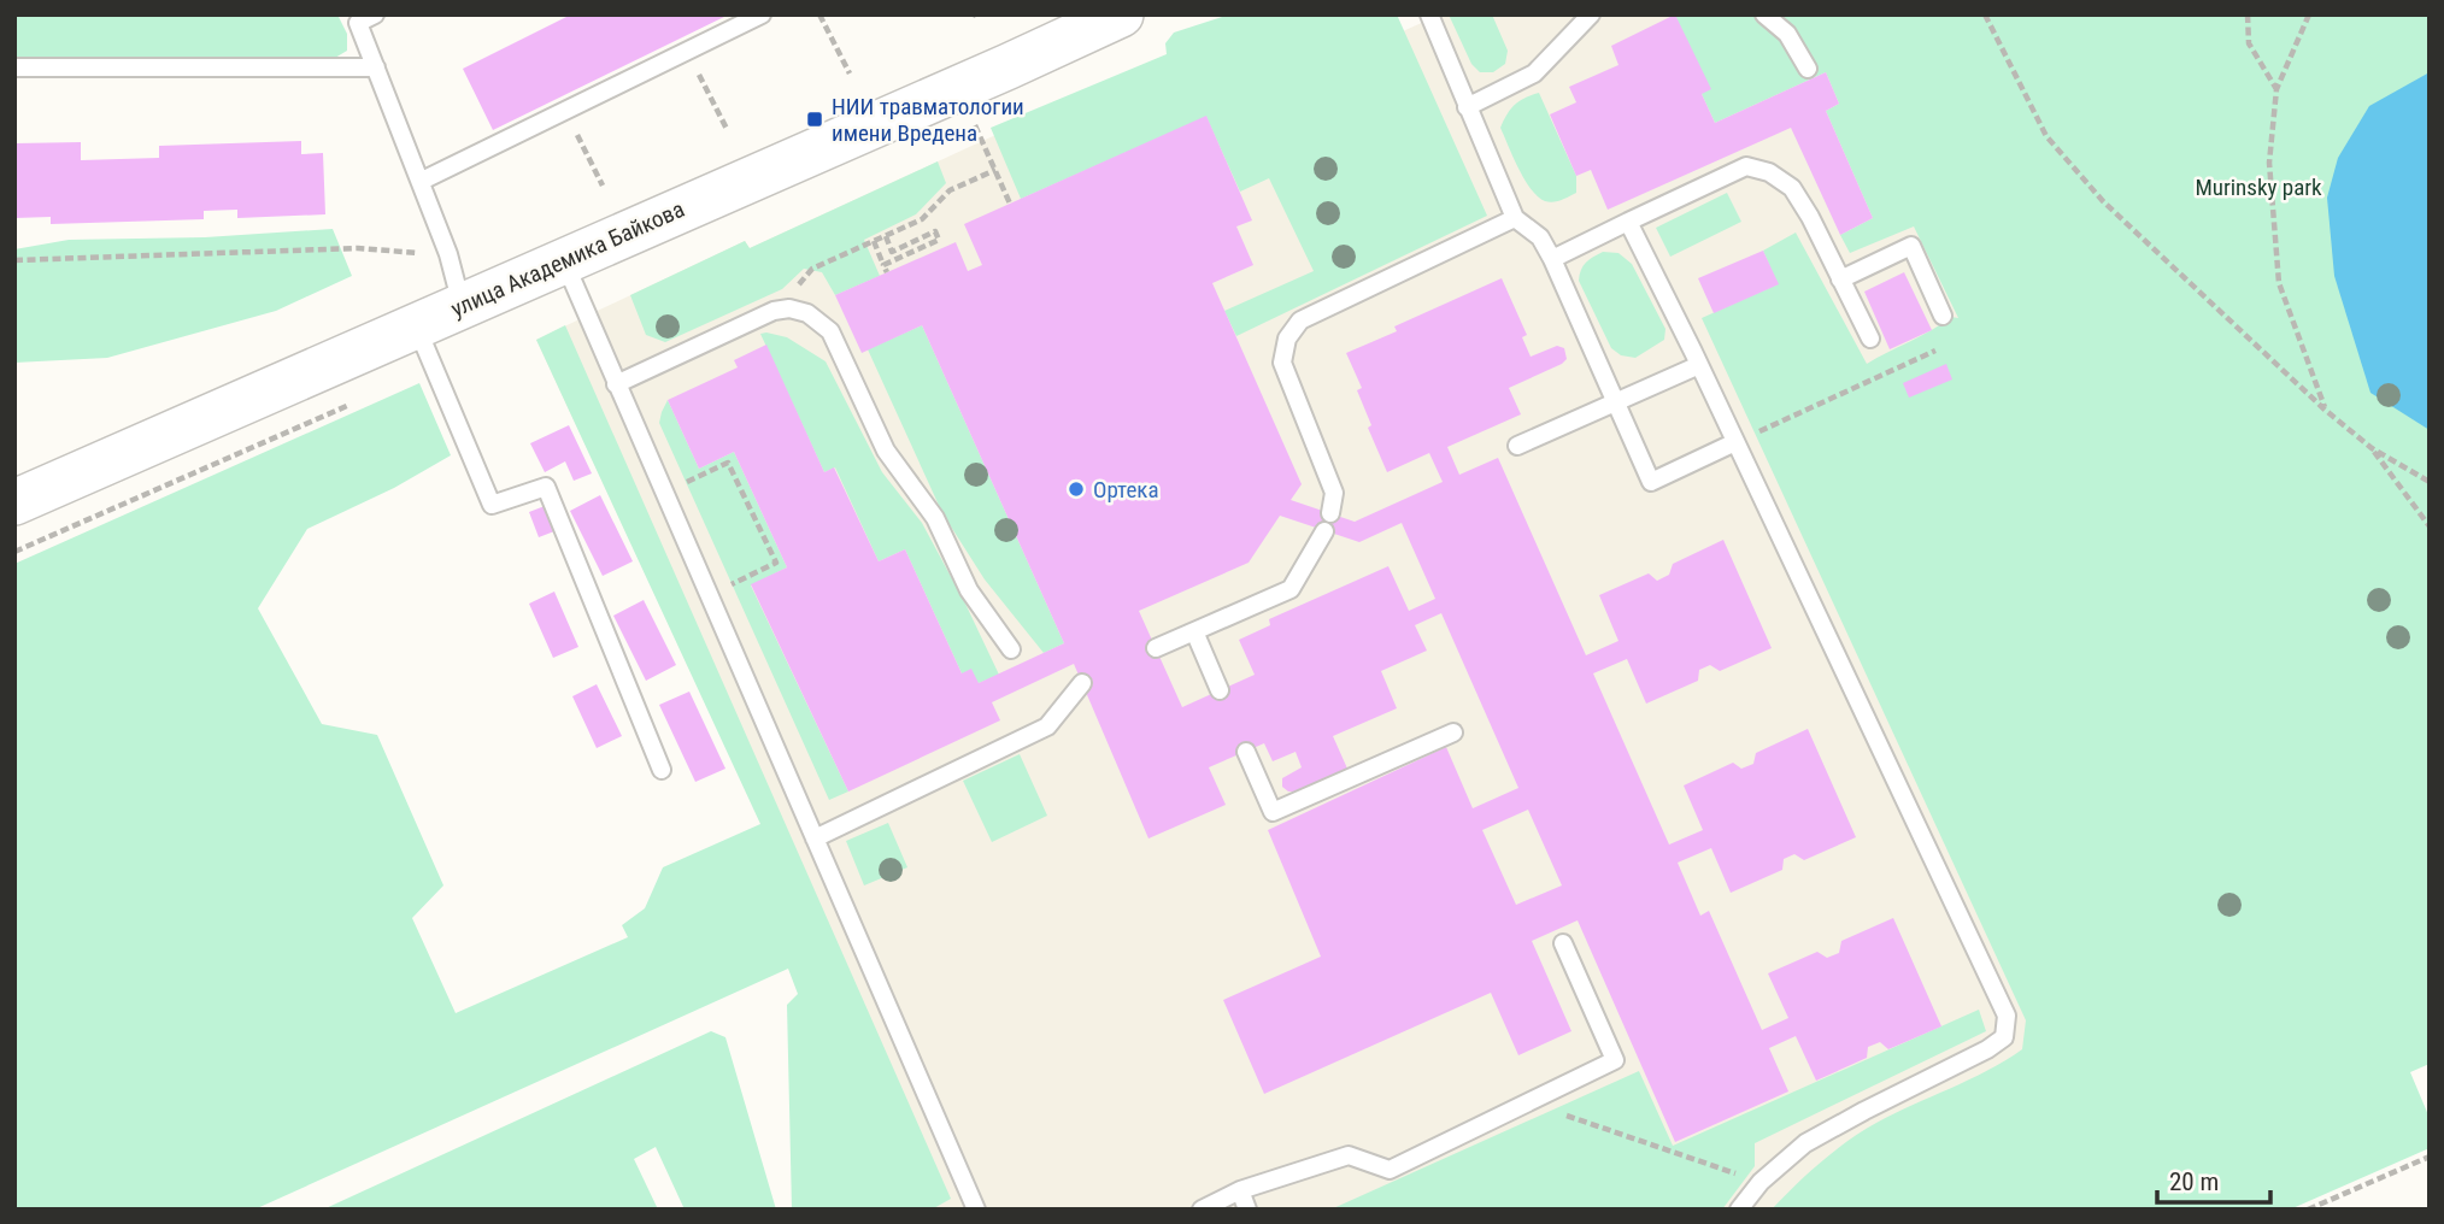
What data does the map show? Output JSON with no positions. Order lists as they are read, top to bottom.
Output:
{
  "streets": {
    "street": ["улица Академика Байкова"]
  },
  "parks": ["Murinsky park"],
  "places": {
    "transit": ["НИИ травматологии имени Вредена"],
    "other": ["Ортека"]
  },
  "scale_bar": "20 m"
}
